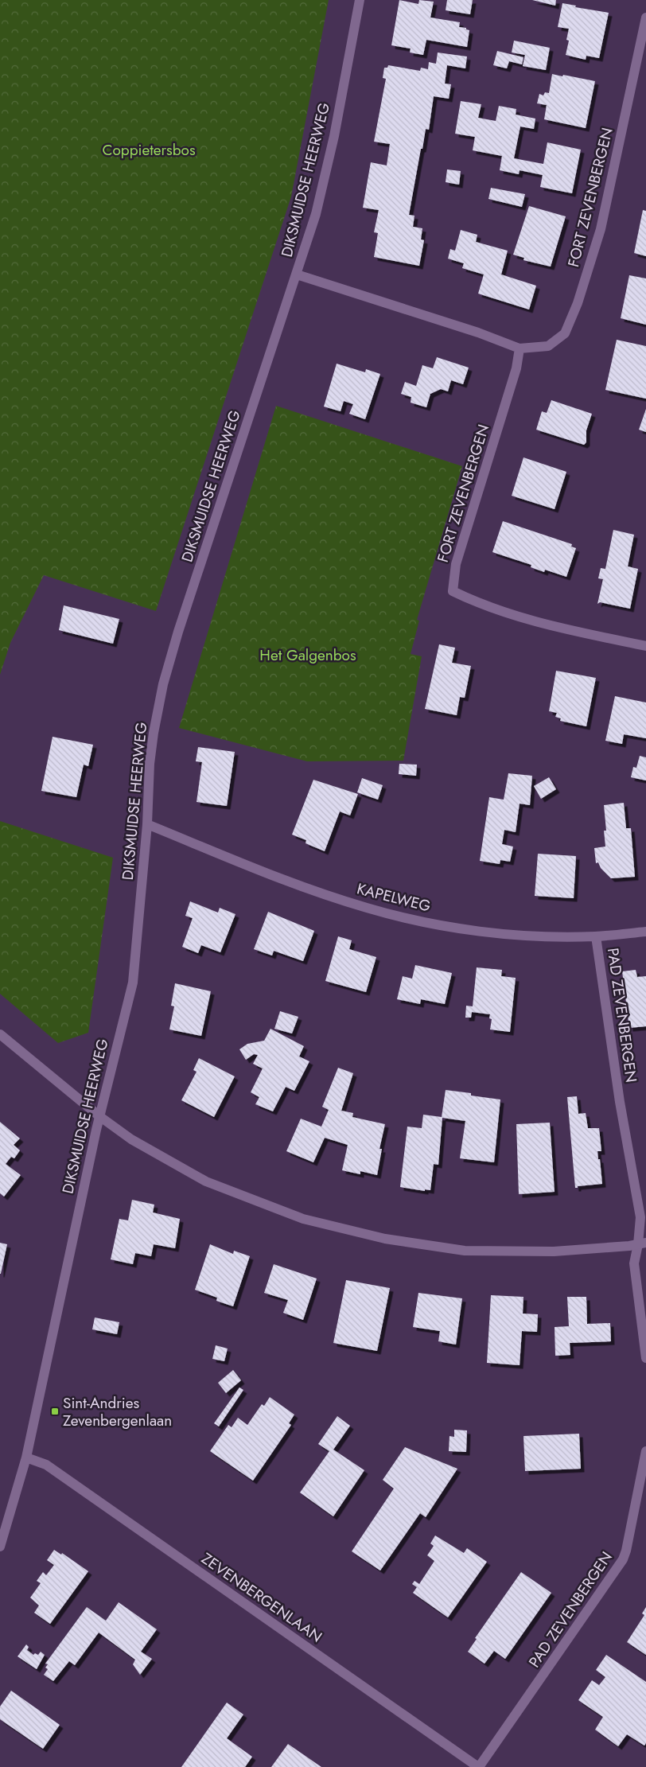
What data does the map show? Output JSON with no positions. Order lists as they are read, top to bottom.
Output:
{
  "streets": {
    "street": [
      "DIKSMUIDSE HEERWEG",
      "FORT ZEVENBERGEN",
      "KAPELWEG",
      "PAD ZEVENBERGEN",
      "ZEVENBERGENLAAN"
    ]
  },
  "crossings": [
    ["DIKSMUIDSE HEERWEG", "FORT ZEVENBERGEN"],
    ["DIKSMUIDSE HEERWEG", "KAPELWEG"],
    ["DIKSMUIDSE HEERWEG", "ZEVENBERGENLAAN"],
    ["KAPELWEG", "PAD ZEVENBERGEN"],
    ["PAD ZEVENBERGEN", "ZEVENBERGENLAAN"]
  ],
  "parks": ["Coppietersbos", "Het Galgenbos"],
  "places": {
    "transit": ["Sint-Andries Zevenbergenlaan"]
  }
}
